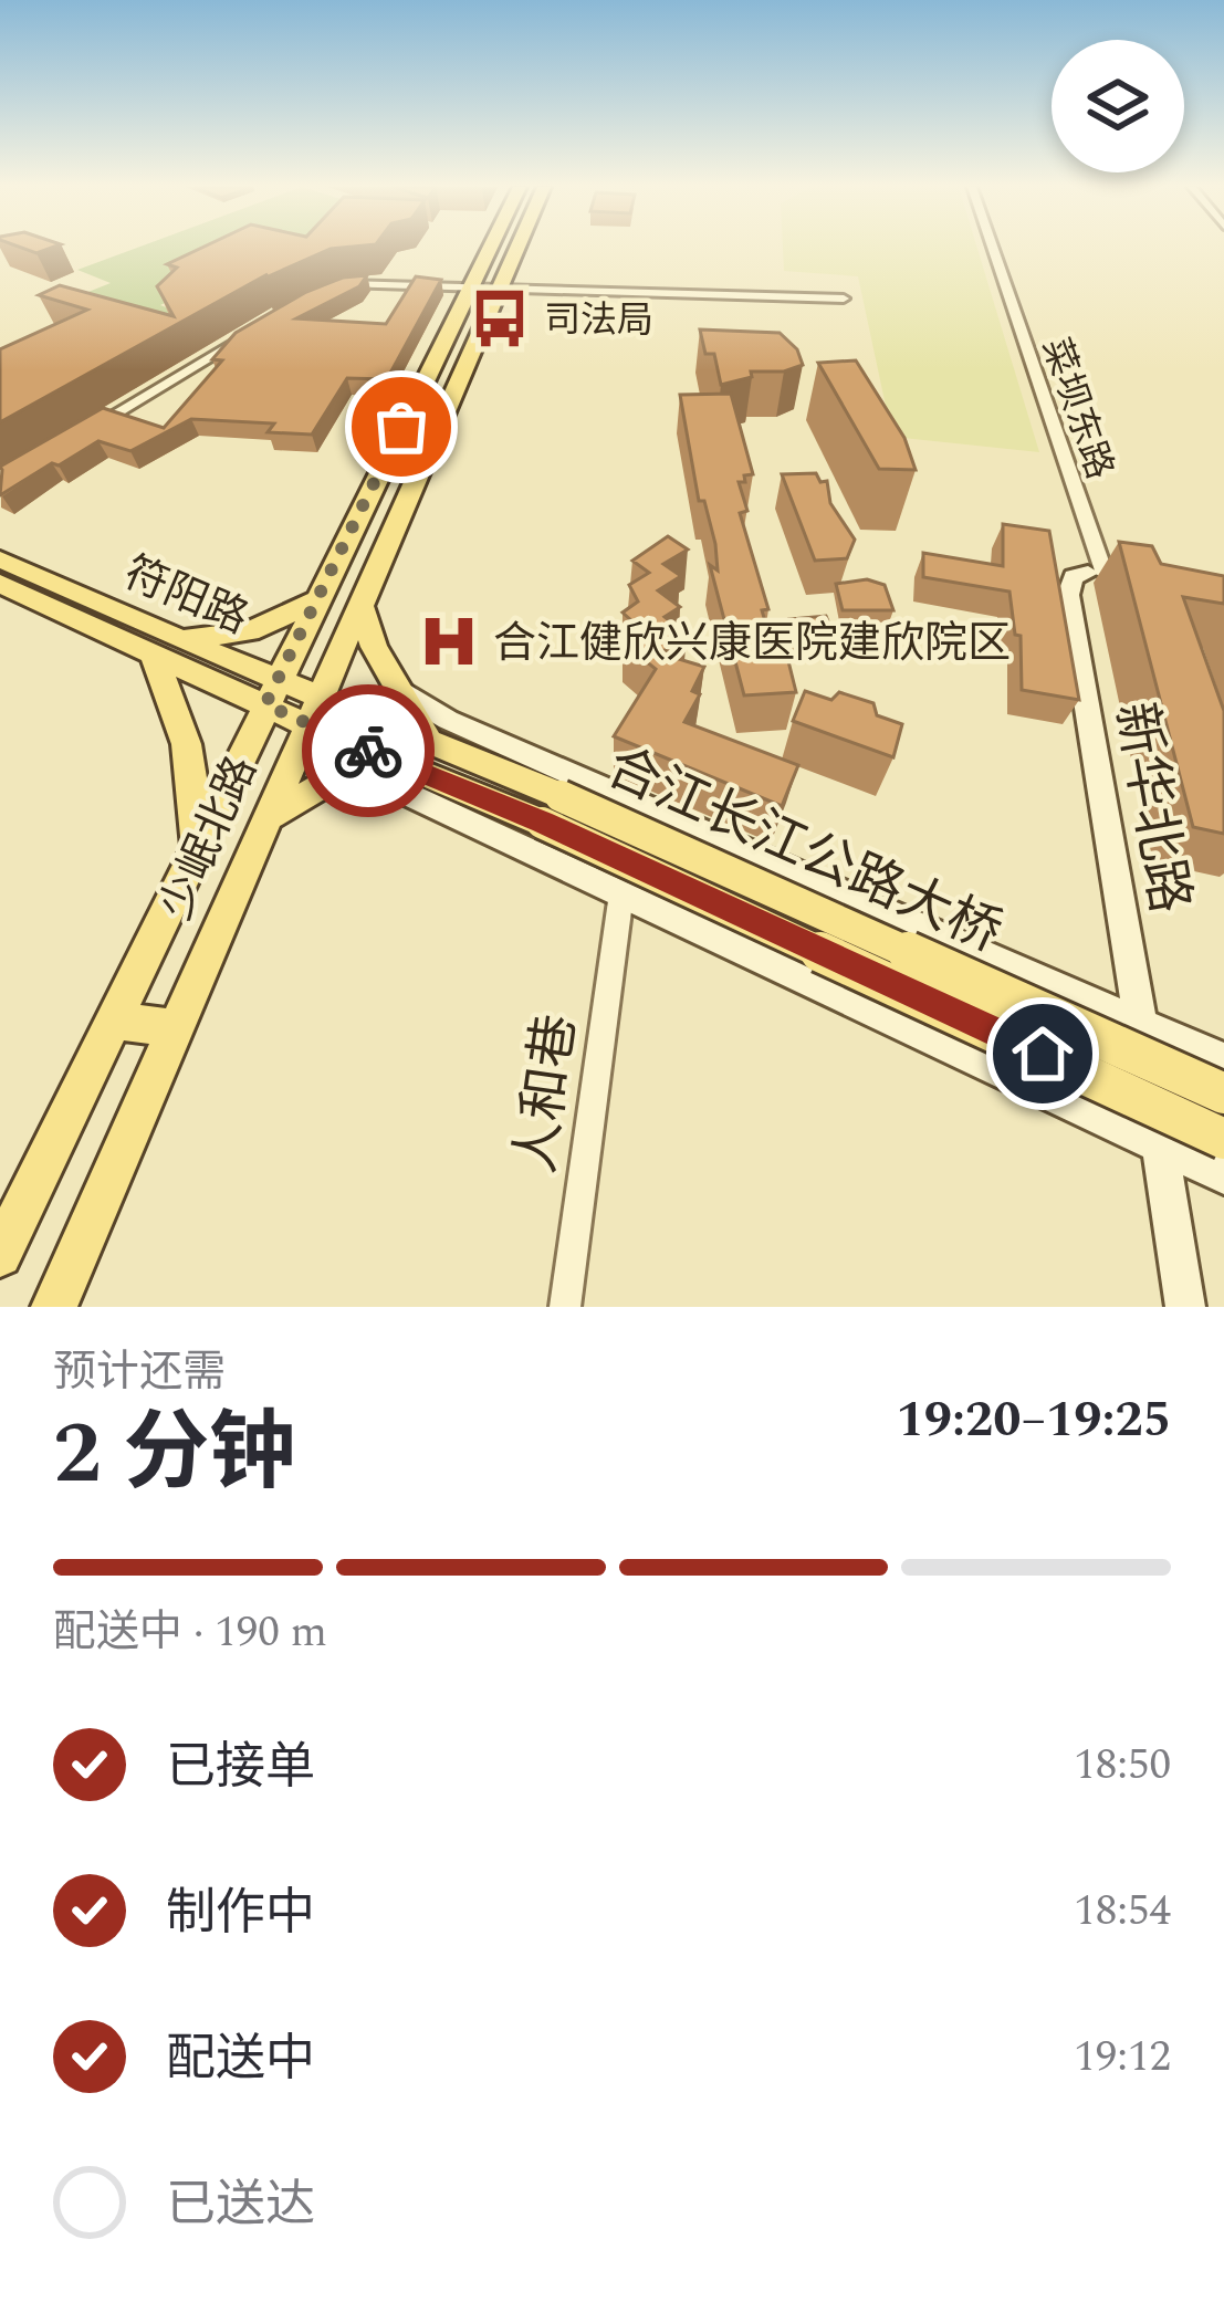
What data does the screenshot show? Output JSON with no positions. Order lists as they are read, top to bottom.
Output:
{
  "streets": {
    "main road": ["符阳路", "少岷北路", "合江长江公路大桥"],
    "street": ["菜坝东路", "新华北路", "人和巷"]
  },
  "crossings": [
    ["菜坝东路", "新华北路"],
    ["符阳路", "少岷北路"],
    ["符阳路", "合江长江公路大桥"]
  ],
  "places": {
    "bus stop": ["司法局"],
    "hospital": ["合江健欣兴康医院建欣院区"]
  },
  "page": {
    "heading": ["2 分钟", "预计还需", "19:20–19:25"],
    "bar": "配送中 · 190 m",
    "list": [
      ["已接单", "18:50"],
      ["制作中", "18:54"],
      ["配送中", "19:12"],
      "已送达"
    ]
  }
}
